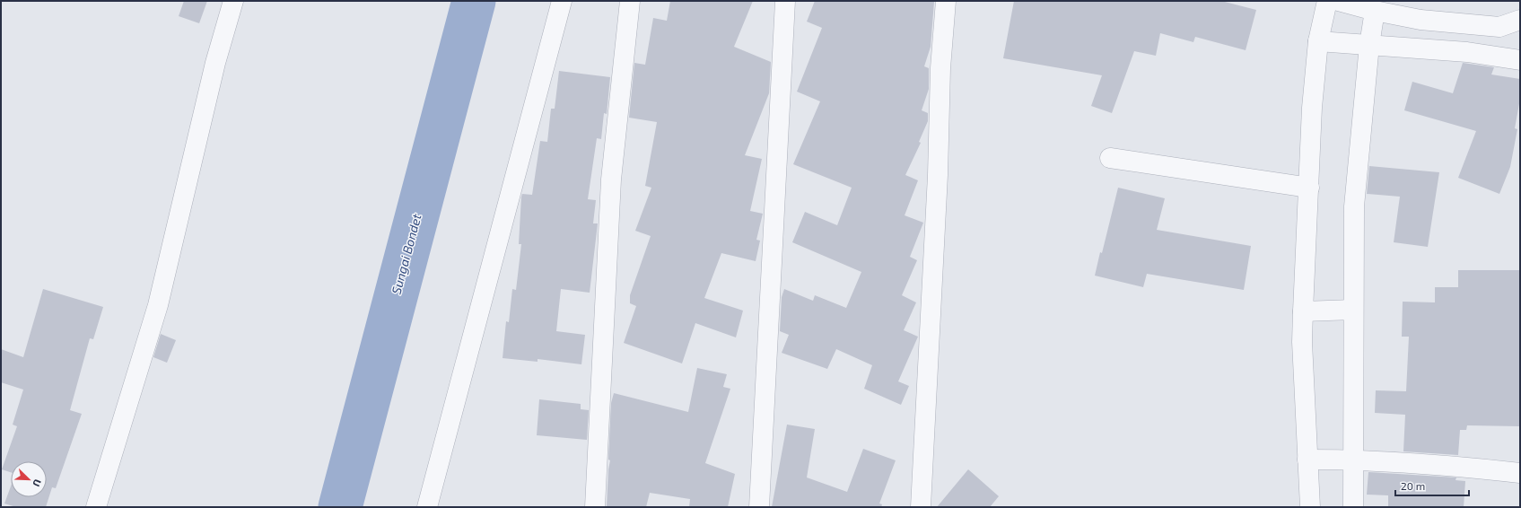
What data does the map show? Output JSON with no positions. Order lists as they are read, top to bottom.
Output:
{
  "water": ["Sungai Bondet"],
  "scale_bar": "20 m",
  "north": "bottom right"
}
